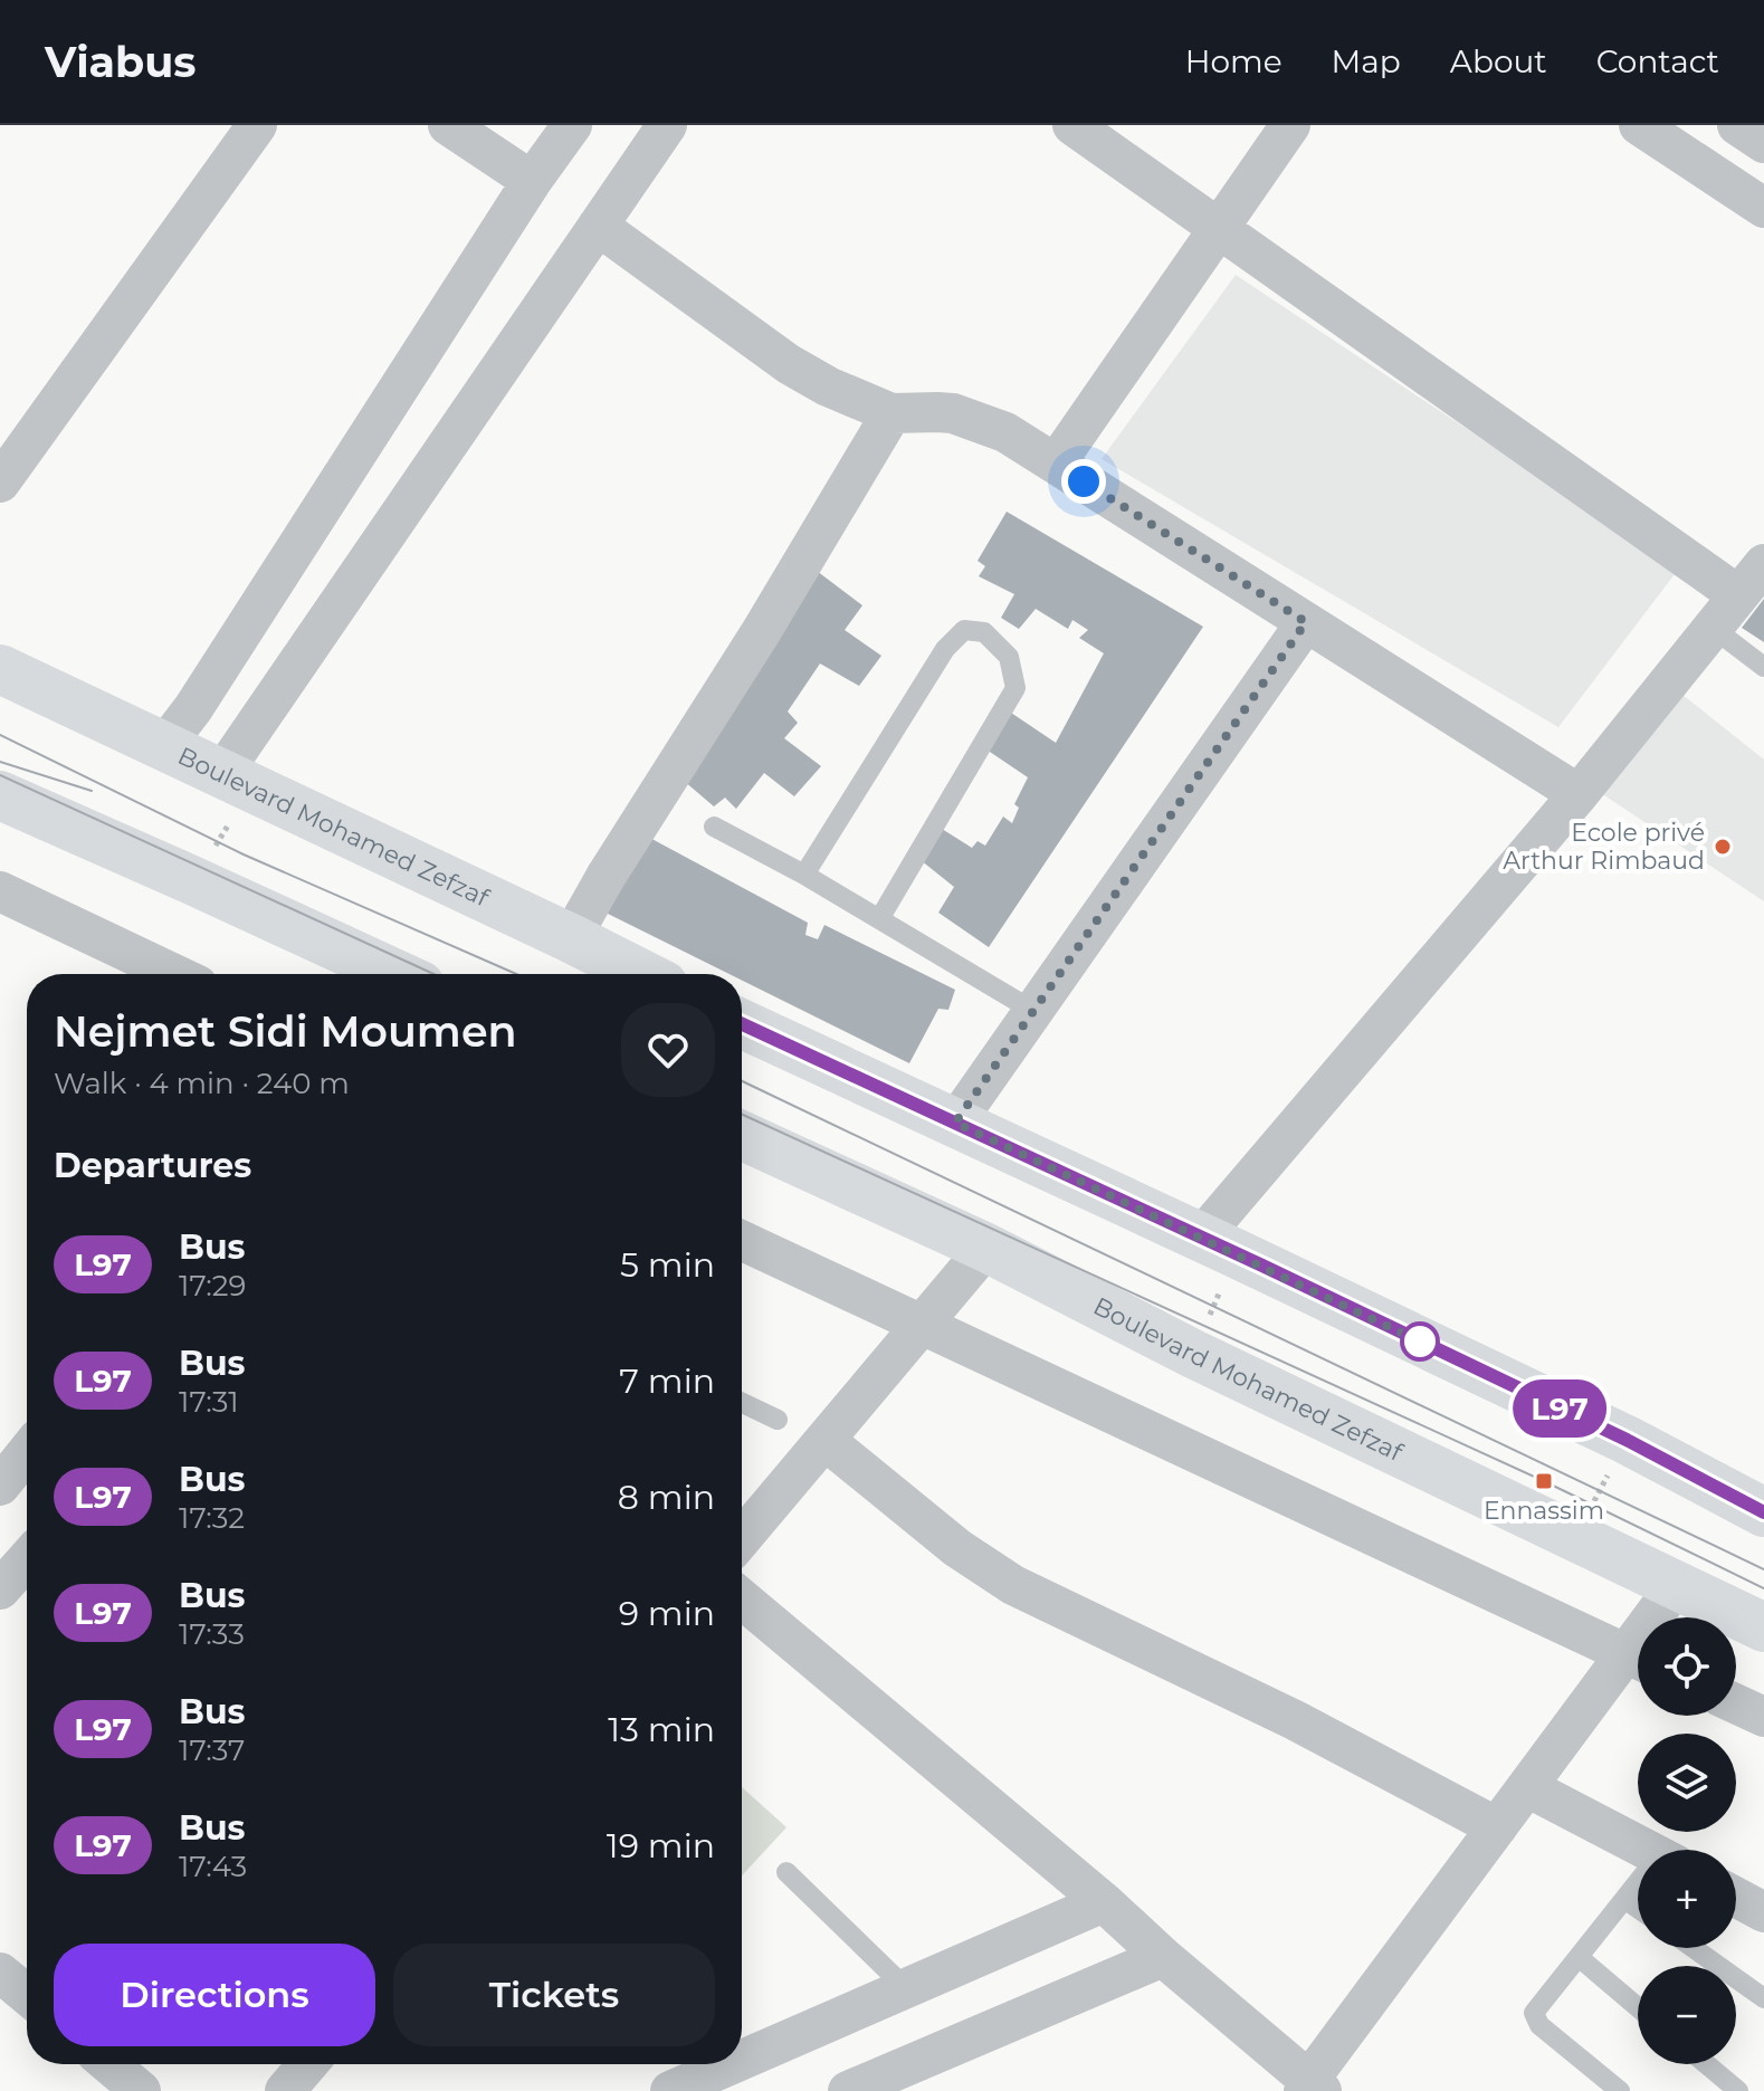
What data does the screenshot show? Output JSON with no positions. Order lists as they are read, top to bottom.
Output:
{
  "streets": {
    "main road": ["Boulevard Mohamed Zefzaf"]
  },
  "places": {
    "other": ["Ecole privé Arthur Rimbaud"],
    "transit": ["Ennassim"]
  },
  "lines": ["bus line L97"],
  "page": {
    "header": "Viabus",
    "nav": [
      "Home",
      "Map",
      "About",
      "Contact"
    ],
    "on_map": "L97",
    "heading": [
      ["Nejmet Sidi Moumen", "Walk · 4 min · 240 m"],
      "Departures"
    ],
    "list": [
      {
        "mark": "L97",
        "name": "Bus",
        "note": "17:29",
        "value": "5 min"
      },
      {
        "mark": "L97",
        "name": "Bus",
        "note": "17:31",
        "value": "7 min"
      },
      {
        "mark": "L97",
        "name": "Bus",
        "note": "17:32",
        "value": "8 min"
      },
      {
        "mark": "L97",
        "name": "Bus",
        "note": "17:33",
        "value": "9 min"
      },
      {
        "mark": "L97",
        "name": "Bus",
        "note": "17:37",
        "value": "13 min"
      },
      {
        "mark": "L97",
        "name": "Bus",
        "note": "17:43",
        "value": "19 min"
      }
    ],
    "map_buttons": ["+", "−"],
    "buttons": ["Directions", "Tickets"]
  }
}
